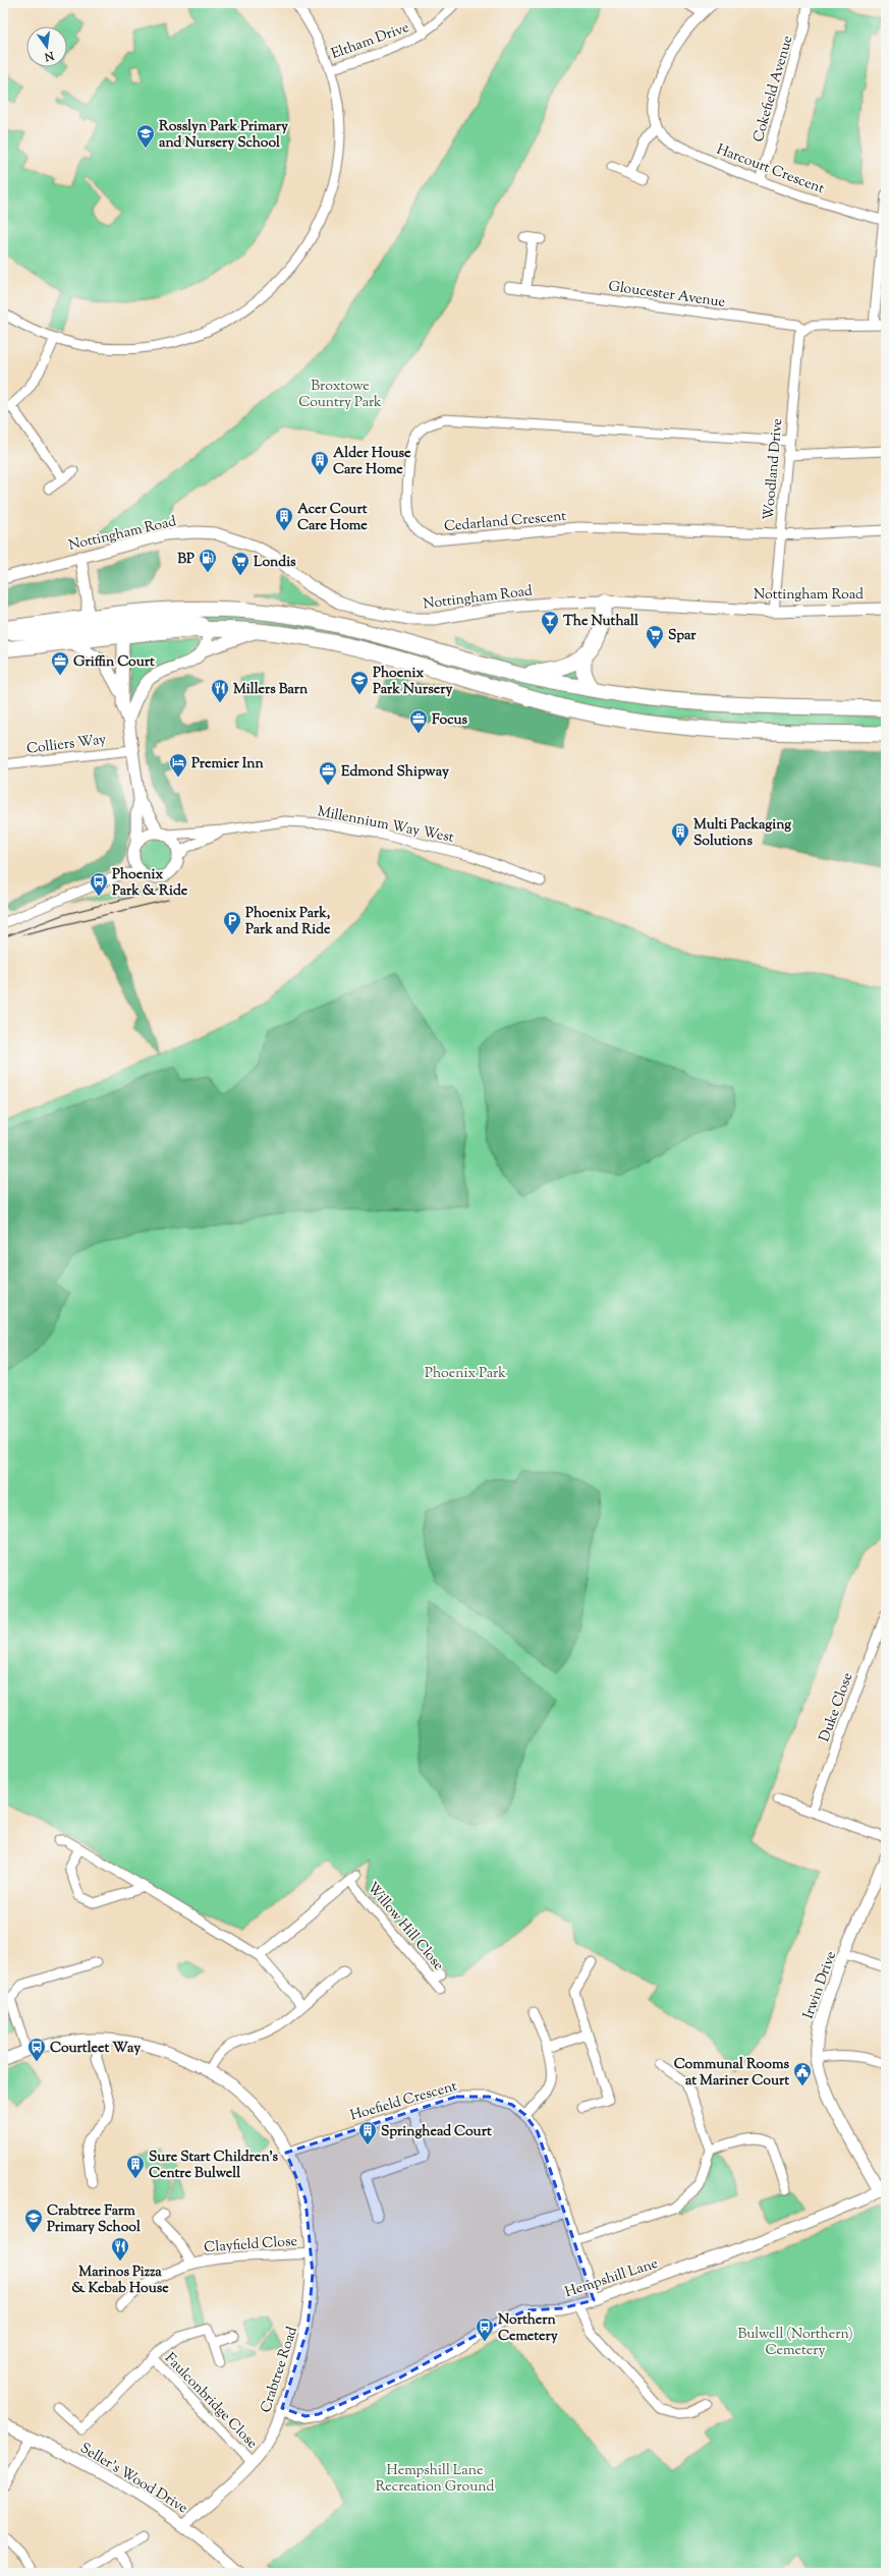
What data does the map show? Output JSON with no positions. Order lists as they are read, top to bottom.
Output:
{
  "streets": {
    "street": [
      "Eltham Drive",
      "Cokefield Avenue",
      "Harcourt Crescent",
      "Gloucester Avenue",
      "Woodland Drive",
      "Cedarland Crescent",
      "Nottingham Road",
      "Colliers Way",
      "Millennium Way West",
      "Duke Close",
      "Willow Hill Close",
      "Irwin Drive",
      "Hoefield Crescent",
      "Clayfield Close",
      "Hempshill Lane",
      "Crabtree Road",
      "Faulconbridge Close",
      "Seller's Wood Drive"
    ]
  },
  "crossings": [
    ["Cokefield Avenue", "Harcourt Crescent"],
    ["Gloucester Avenue", "Woodland Drive"],
    ["Woodland Drive", "Cedarland Crescent"],
    ["Woodland Drive", "Nottingham Road"],
    ["Irwin Drive", "Hempshill Lane"],
    ["Hoefield Crescent", "Hempshill Lane"],
    ["Hoefield Crescent", "Crabtree Road"],
    ["Clayfield Close", "Crabtree Road"],
    ["Hempshill Lane", "Crabtree Road"],
    ["Crabtree Road", "Faulconbridge Close"],
    ["Crabtree Road", "Seller's Wood Drive"]
  ],
  "parks": [
    "Broxtowe Country Park",
    "Phoenix Park",
    "Bulwell (Northern) Cemetery",
    "Hempshill Lane Recreation Ground"
  ],
  "places": {
    "school or university": ["Rosslyn Park Primary and Nursery School", "Phoenix Park Nursery", "Crabtree Farm Primary School"],
    "building": [
      "Alder House Care Home",
      "Acer Court Care Home",
      "Multi Packaging Solutions",
      "Springhead Court",
      "Sure Start Children's Centre Bulwell"
    ],
    "fuel station": ["BP"],
    "supermarket": ["Londis", "Spar"],
    "bar": ["The Nuthall"],
    "office": ["Griffin Court", "Focus", "Edmond Shipway"],
    "restaurant": ["Millers Barn", "Marinos Pizza & Kebab House"],
    "hotel": ["Premier Inn"],
    "bus stop": ["Phoenix Park & Ride", "Courtleet Way", "Northern Cemetery"],
    "parking": ["Phoenix Park, Park and Ride"],
    "public building": ["Communal Rooms at Mariner Court"]
  },
  "north": "bottom"
}
